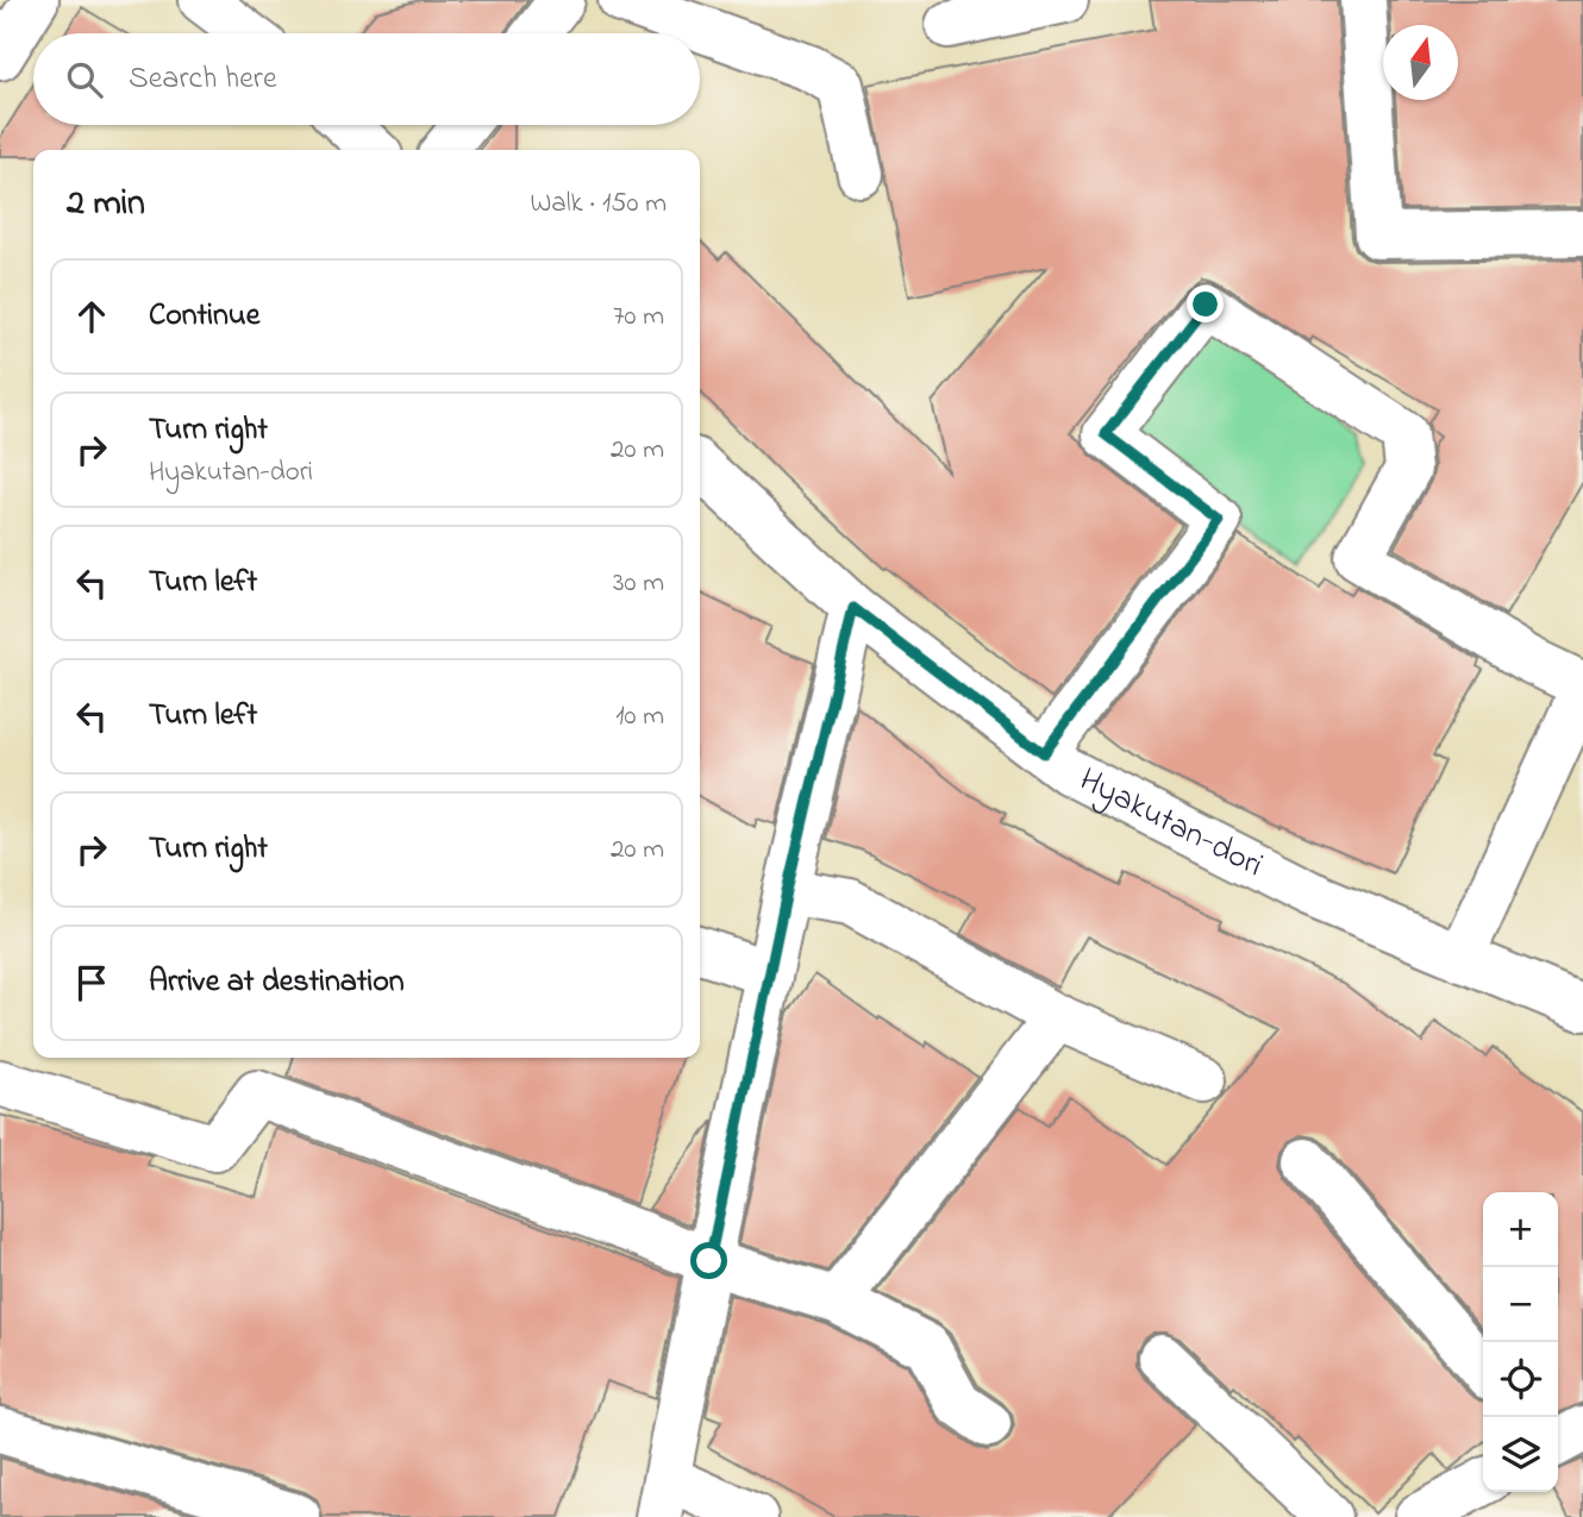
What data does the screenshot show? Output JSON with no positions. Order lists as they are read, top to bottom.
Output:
{
  "streets": {
    "street": ["Hyakutan-dori"]
  },
  "north": "top",
  "page": {
    "search": "Search here",
    "heading": ["2 min", "Walk · 150 m"],
    "list": [
      ["Continue", "70 m"],
      ["Turn right", "Hyakutan-dori", "20 m"],
      ["Turn left", "30 m"],
      ["Turn left", "10 m"],
      ["Turn right", "20 m"],
      "Arrive at destination"
    ],
    "map_buttons": ["+", "−"]
  }
}
